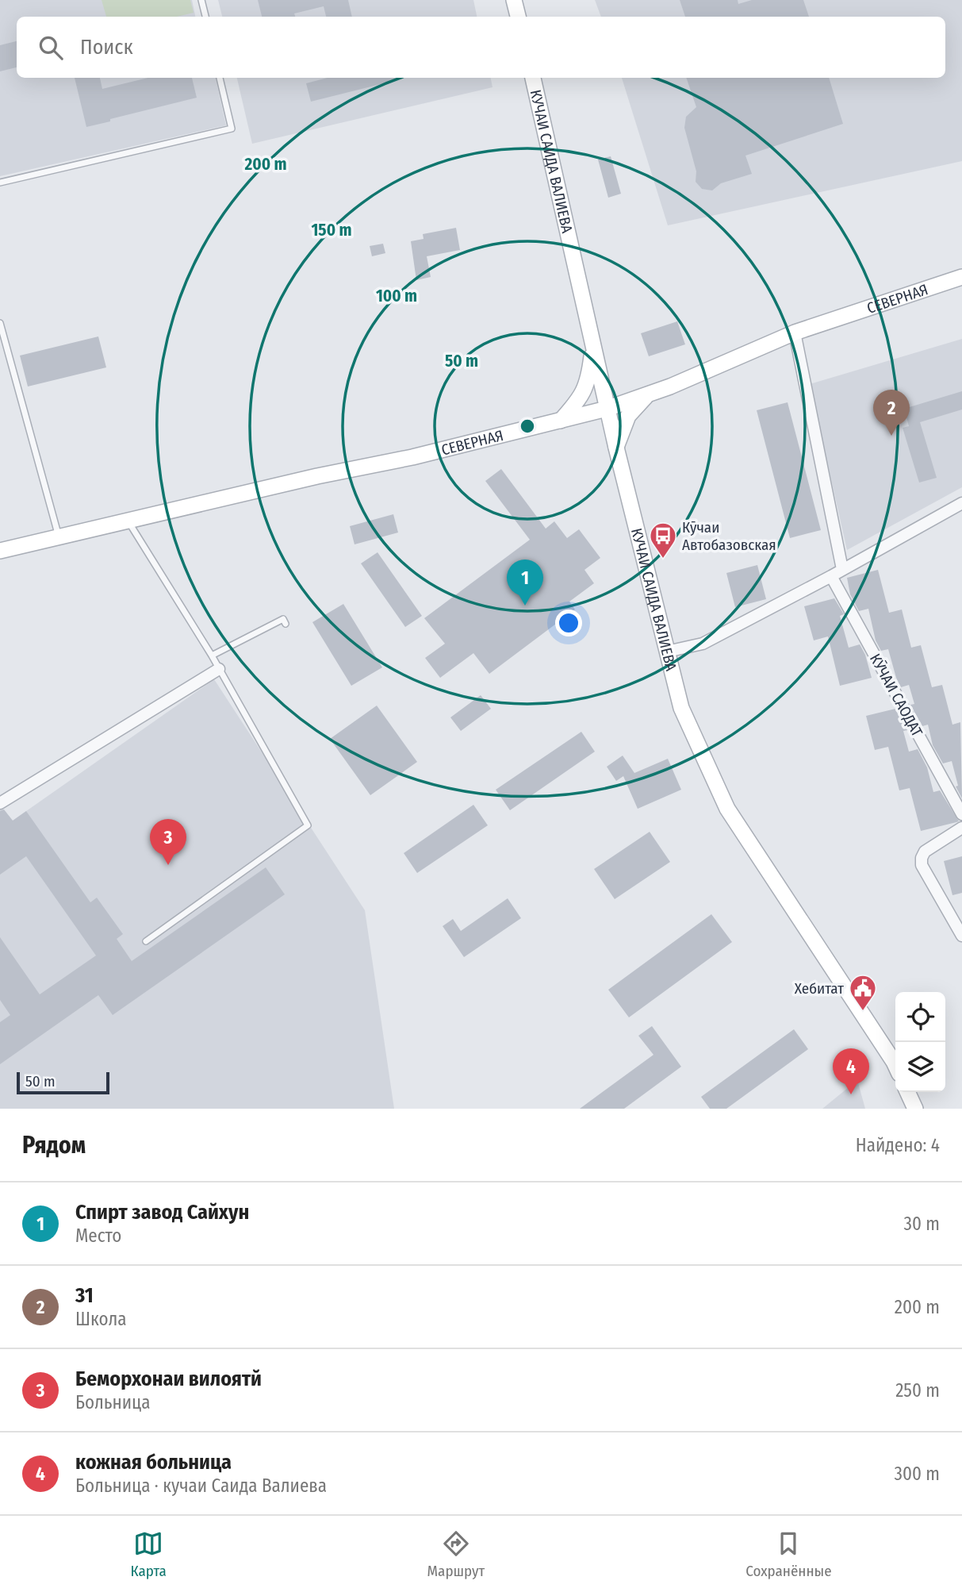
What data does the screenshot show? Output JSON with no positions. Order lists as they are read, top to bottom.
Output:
{
  "streets": {
    "main road": ["КУЧАИ САИДА ВАЛИЕВА", "СЕВЕРНАЯ"],
    "street": ["КӮЧАИ САОДАТ"]
  },
  "crossings": [
    ["КУЧАИ САИДА ВАЛИЕВА", "СЕВЕРНАЯ"]
  ],
  "places": {
    "bus stop": ["Кӯчаи Автобазовская"],
    "public building": ["Хебитат"]
  },
  "scale_bar": "50 m",
  "page": {
    "search": "Поиск",
    "pins": [
      "2",
      "1",
      "3",
      "4"
    ],
    "scale": "50 m",
    "heading": ["Рядом", "Найдено: 4"],
    "list": [
      {
        "mark": "1",
        "name": "Спирт завод Сайхун",
        "note": "Место",
        "value": "30 m"
      },
      {
        "mark": "2",
        "name": "31",
        "note": "Школа",
        "value": "200 m"
      },
      {
        "mark": "3",
        "name": "Беморхонаи вилоятй",
        "note": "Больница",
        "value": "250 m"
      },
      {
        "mark": "4",
        "name": "кожная больница",
        "note": "Больница · кучаи Саида Валиева",
        "value": "300 m"
      }
    ],
    "nav": ["Карта", "Маршрут", "Сохранённые"]
  },
  "rings": [
    "200 m",
    "150 m",
    "100 m",
    "50 m"
  ]
}
